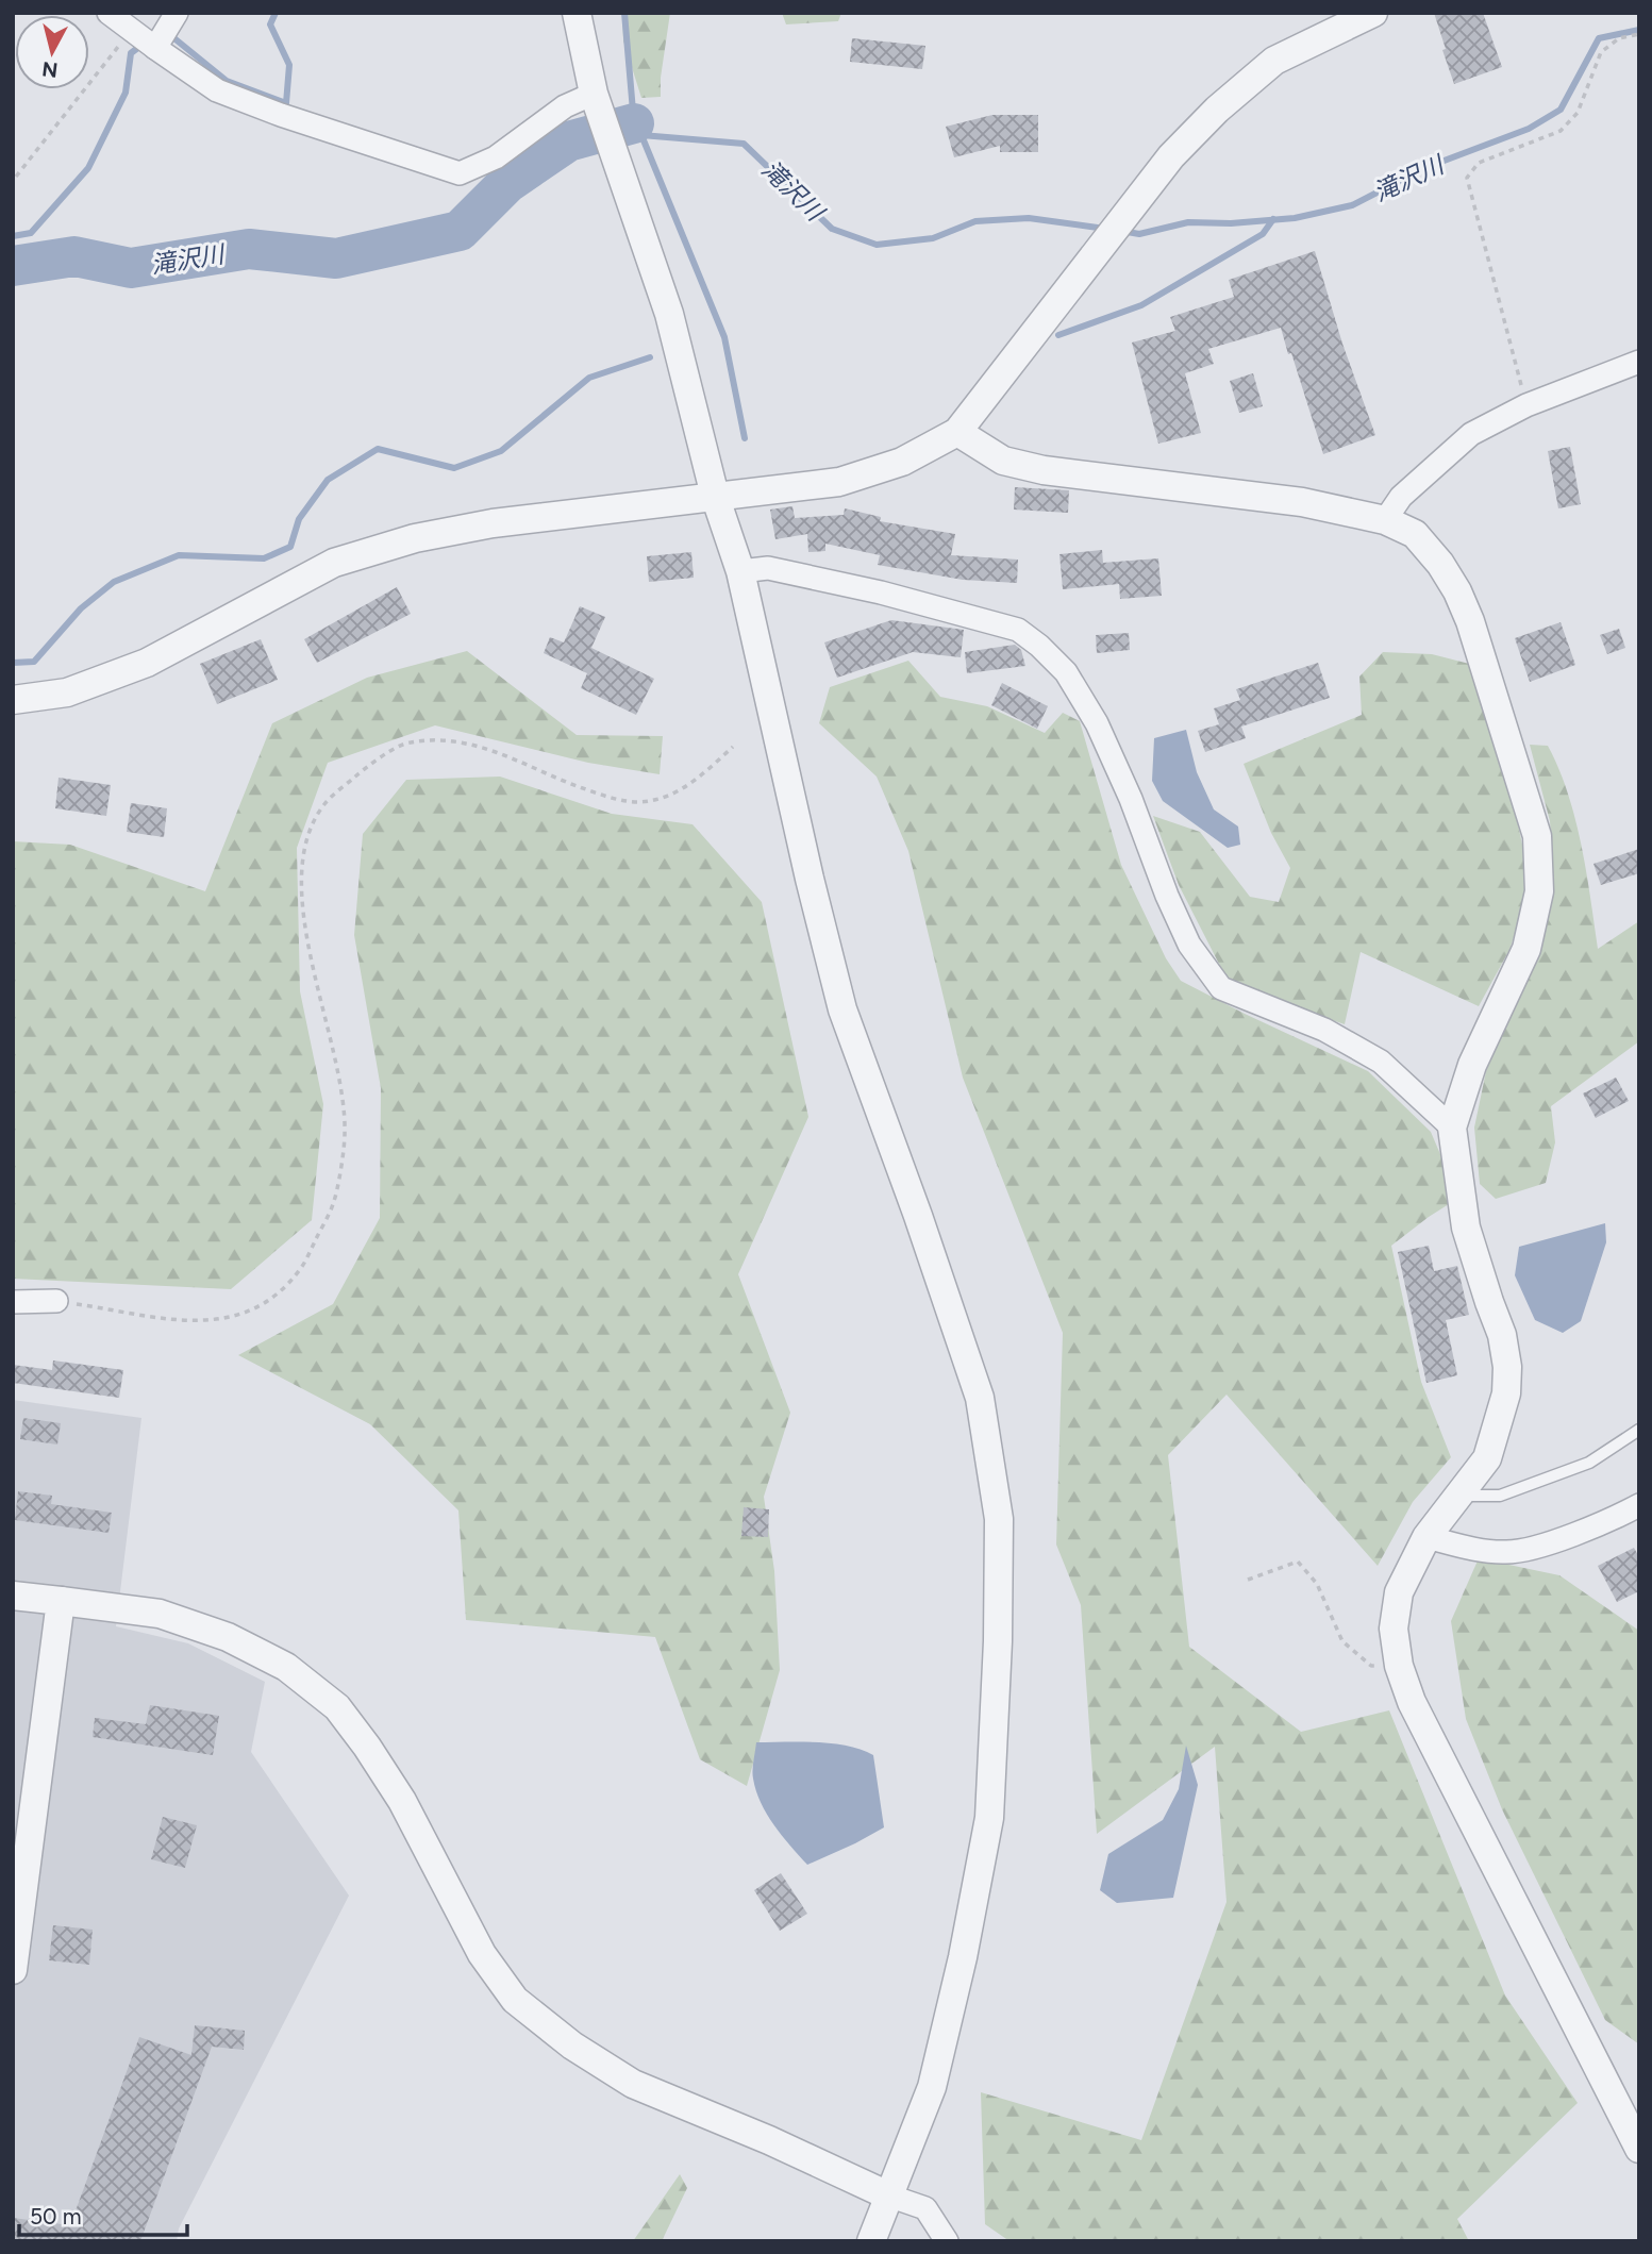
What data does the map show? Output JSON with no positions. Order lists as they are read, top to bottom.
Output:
{
  "water": ["滝沢川"],
  "scale_bar": "50 m",
  "north": "bottom"
}
